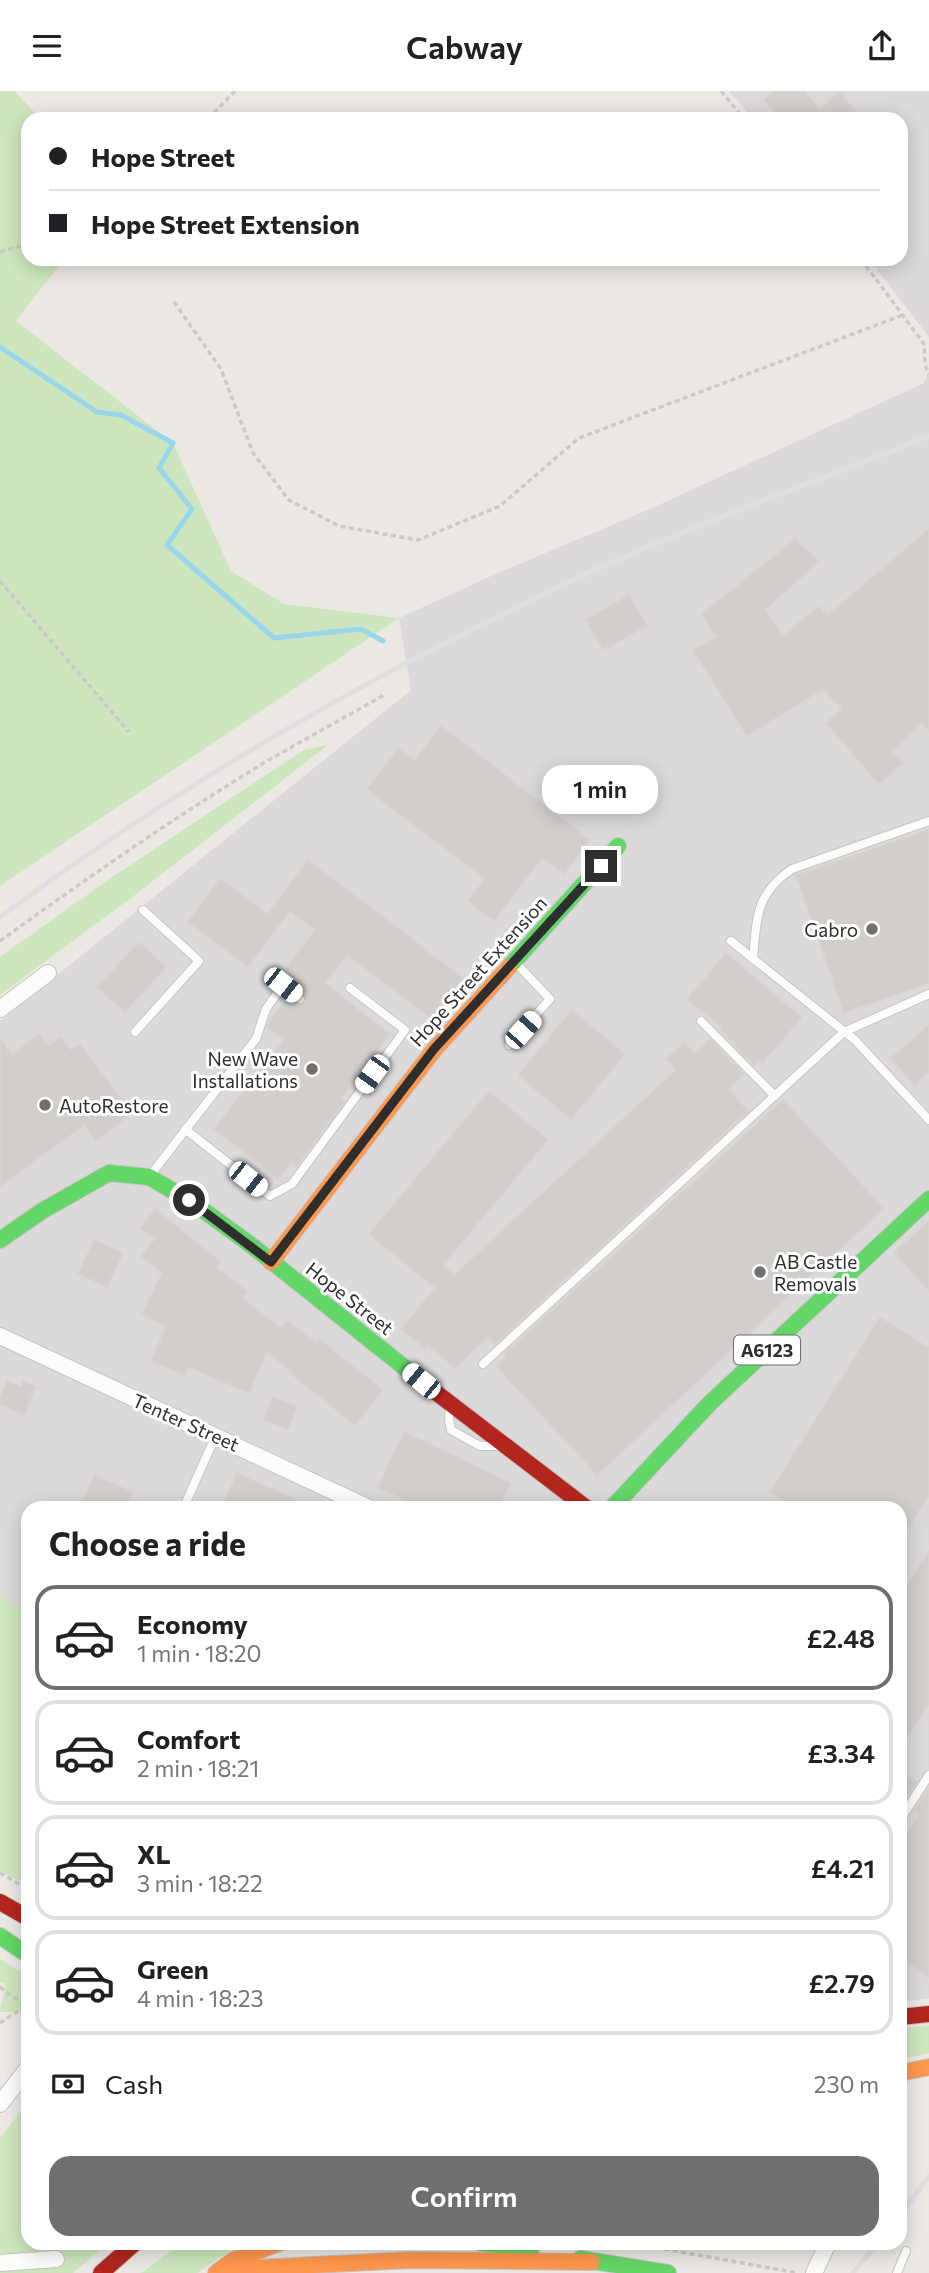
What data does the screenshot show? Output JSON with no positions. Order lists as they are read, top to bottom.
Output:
{
  "streets": {
    "street": [
      "Hope Street Extension",
      "Hope Street",
      "A6123",
      "Tenter Street"
    ]
  },
  "crossings": [
    ["Hope Street Extension", "Hope Street"]
  ],
  "places": [
    "Gabro",
    "New Wave Installations",
    "AutoRestore",
    "AB Castle Removals"
  ],
  "page": {
    "header": "Cabway",
    "banner": ["Hope Street", "Hope Street Extension"],
    "bubble": "1 min",
    "heading": "Choose a ride",
    "list": [
      {
        "name": "Economy",
        "note": "1 min · 18:20",
        "value": "£2.48"
      },
      {
        "name": "Comfort",
        "note": "2 min · 18:21",
        "value": "£3.34"
      },
      {
        "name": "XL",
        "note": "3 min · 18:22",
        "value": "£4.21"
      },
      {
        "name": "Green",
        "note": "4 min · 18:23",
        "value": "£2.79"
      }
    ],
    "pay": ["Cash", "230 m"],
    "buttons": "Confirm"
  }
}
